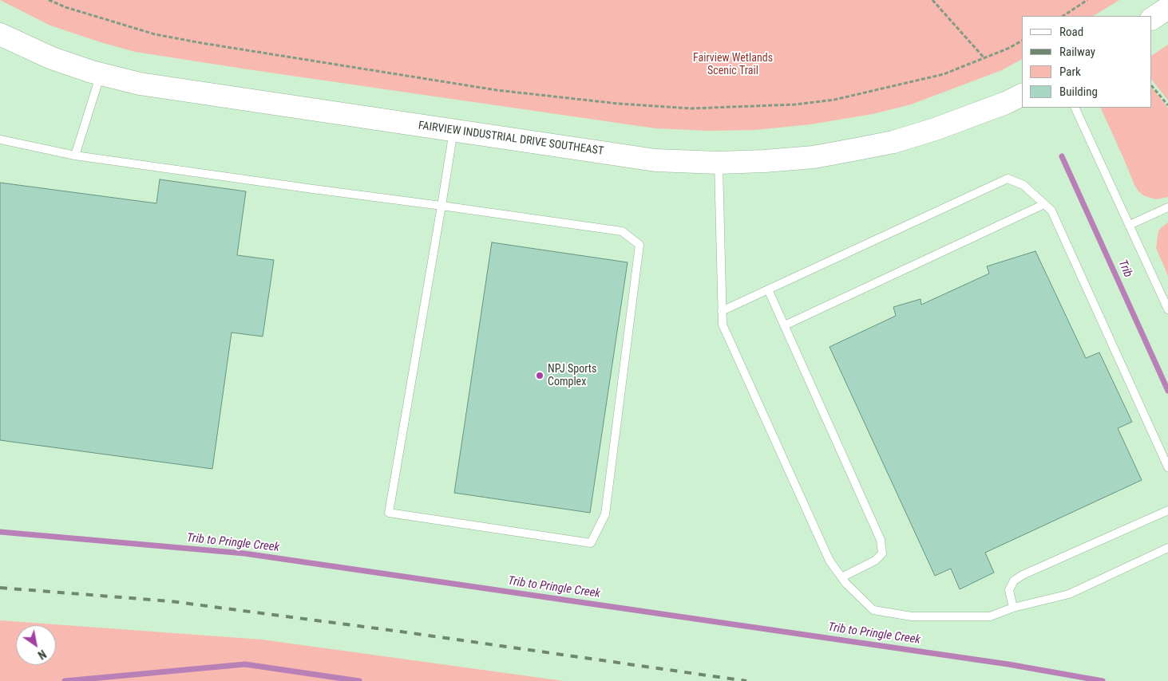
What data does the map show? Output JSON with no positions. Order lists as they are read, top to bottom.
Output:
{
  "streets": {
    "main road": ["FAIRVIEW INDUSTRIAL DRIVE SOUTHEAST"]
  },
  "water": ["Trib", "Trib to Pringle Creek"],
  "parks": ["Fairview Wetlands Scenic Trail"],
  "places": ["NPJ Sports Complex"],
  "legend": [
    "Road",
    "Railway",
    "Park",
    "Building"
  ],
  "north": "bottom right"
}
